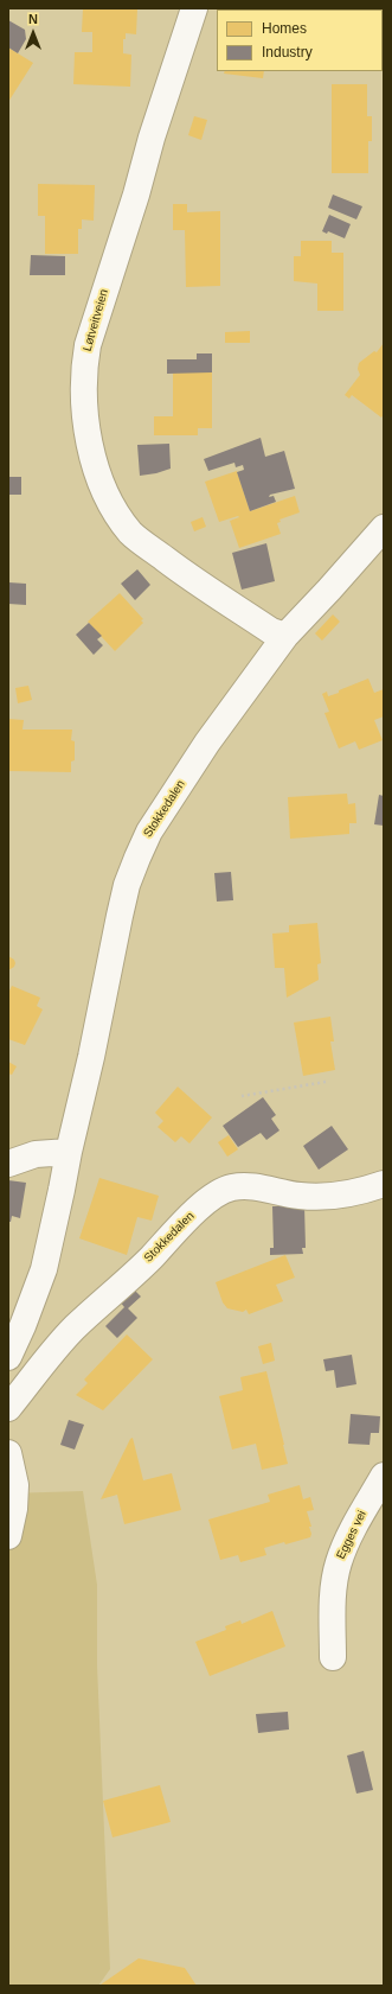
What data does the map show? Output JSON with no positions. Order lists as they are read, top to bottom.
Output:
{
  "streets": {
    "street": ["Løtveitveien", "Stokkedalen", "Egges vei"]
  },
  "crossings": [
    ["Løtveitveien", "Stokkedalen"]
  ],
  "legend": ["Homes", "Industry"],
  "north": "top"
}
